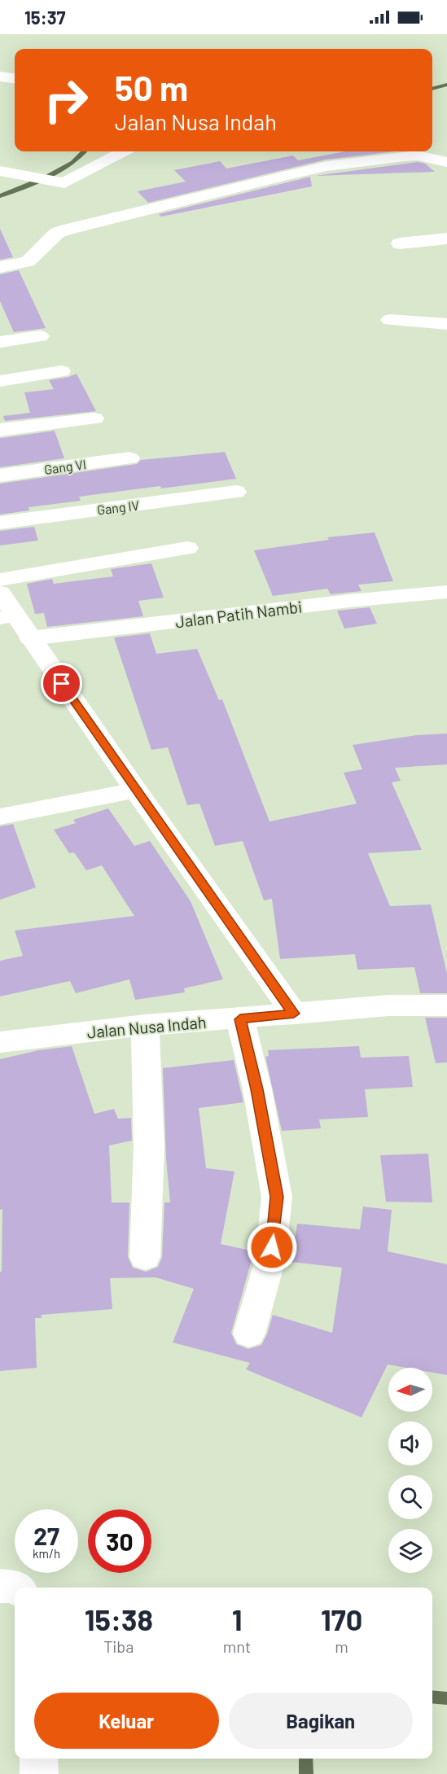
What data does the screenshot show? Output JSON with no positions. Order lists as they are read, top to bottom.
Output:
{
  "streets": {
    "street": [
      "Gang VI",
      "Gang IV",
      "Jalan Patih Nambi",
      "Jalan Nusa Indah"
    ]
  },
  "north": "left",
  "page": {
    "status": "15:37",
    "turn": ["50 m", "Jalan Nusa Indah"],
    "speed": "27 km/h",
    "limit": "30",
    "eta": [
      "15:38",
      "Tiba",
      "1",
      "mnt",
      "170",
      "m"
    ],
    "buttons": ["Keluar", "Bagikan"]
  }
}
